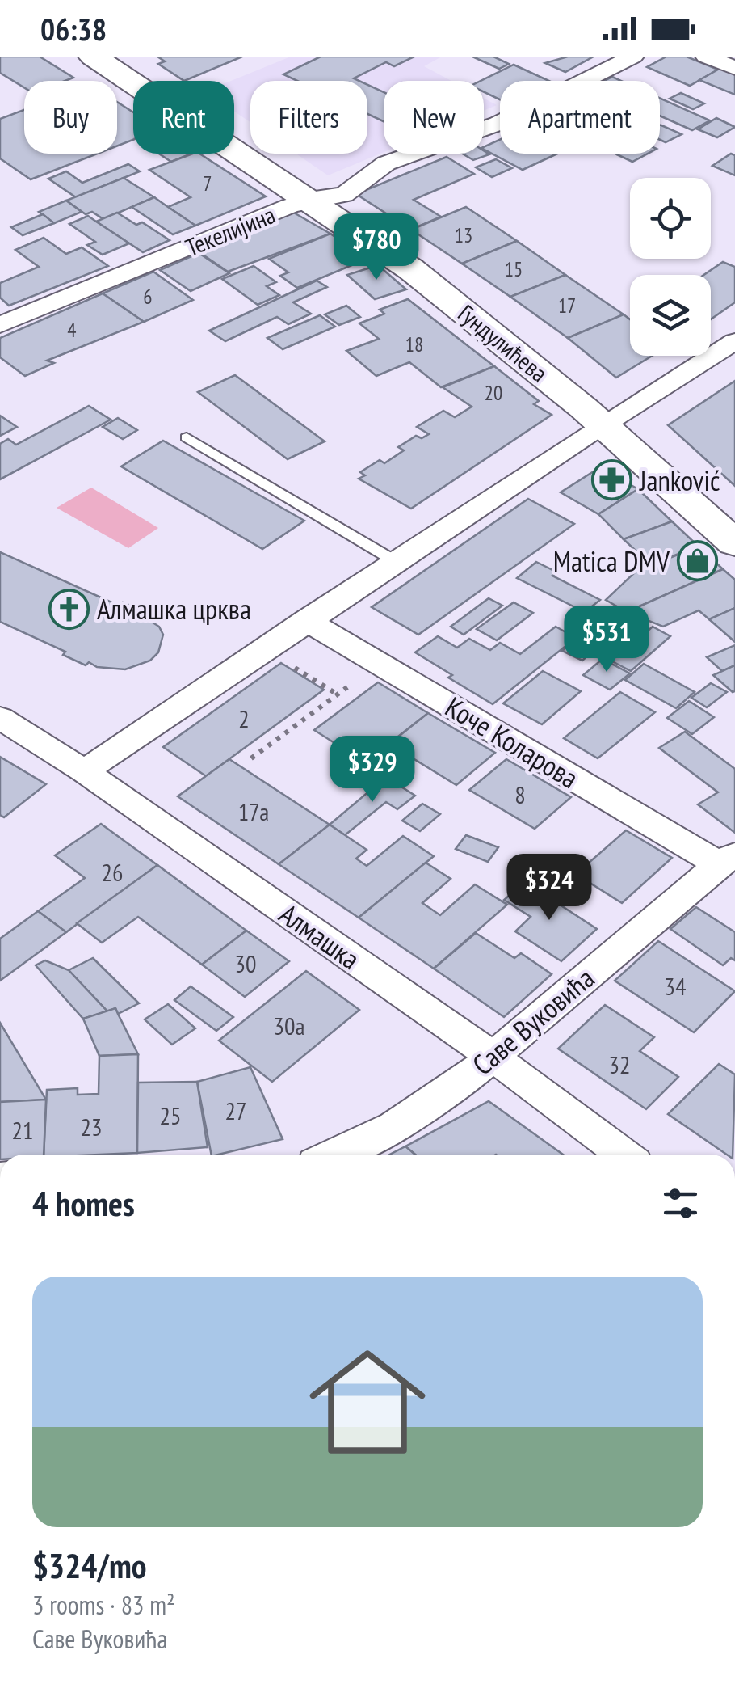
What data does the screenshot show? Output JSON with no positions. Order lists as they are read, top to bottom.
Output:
{
  "streets": {
    "street": [
      "Текелијина",
      "Гундулићева",
      "Коче Коларова",
      "Алмашка",
      "Саве Вуковића"
    ]
  },
  "crossings": [
    ["Текелијина", "Гундулићева"],
    ["Коче Коларова", "Саве Вуковића"],
    ["Алмашка", "Саве Вуковића"]
  ],
  "places": {
    "pharmacy": ["Janković"],
    "shop": ["Matica DMV"],
    "church": ["Алмашка црква"]
  },
  "house_numbers": [
    "7",
    "13",
    "15",
    "6",
    "17",
    "4",
    "18",
    "20",
    "2",
    "8",
    "17a",
    "26",
    "30",
    "34",
    "30a",
    "32",
    "27",
    "25",
    "23",
    "21"
  ],
  "page": {
    "status": "06:38",
    "chip": [
      "Buy",
      "Rent",
      "Filters",
      "New",
      "Apartment"
    ],
    "price": [
      "$780",
      "$531",
      "$329",
      "$324"
    ],
    "heading": "4 homes",
    "list": [
      {
        "name": "$324/mo",
        "note": "3 rooms · 83 m² · Саве Вуковића"
      }
    ]
  }
}
